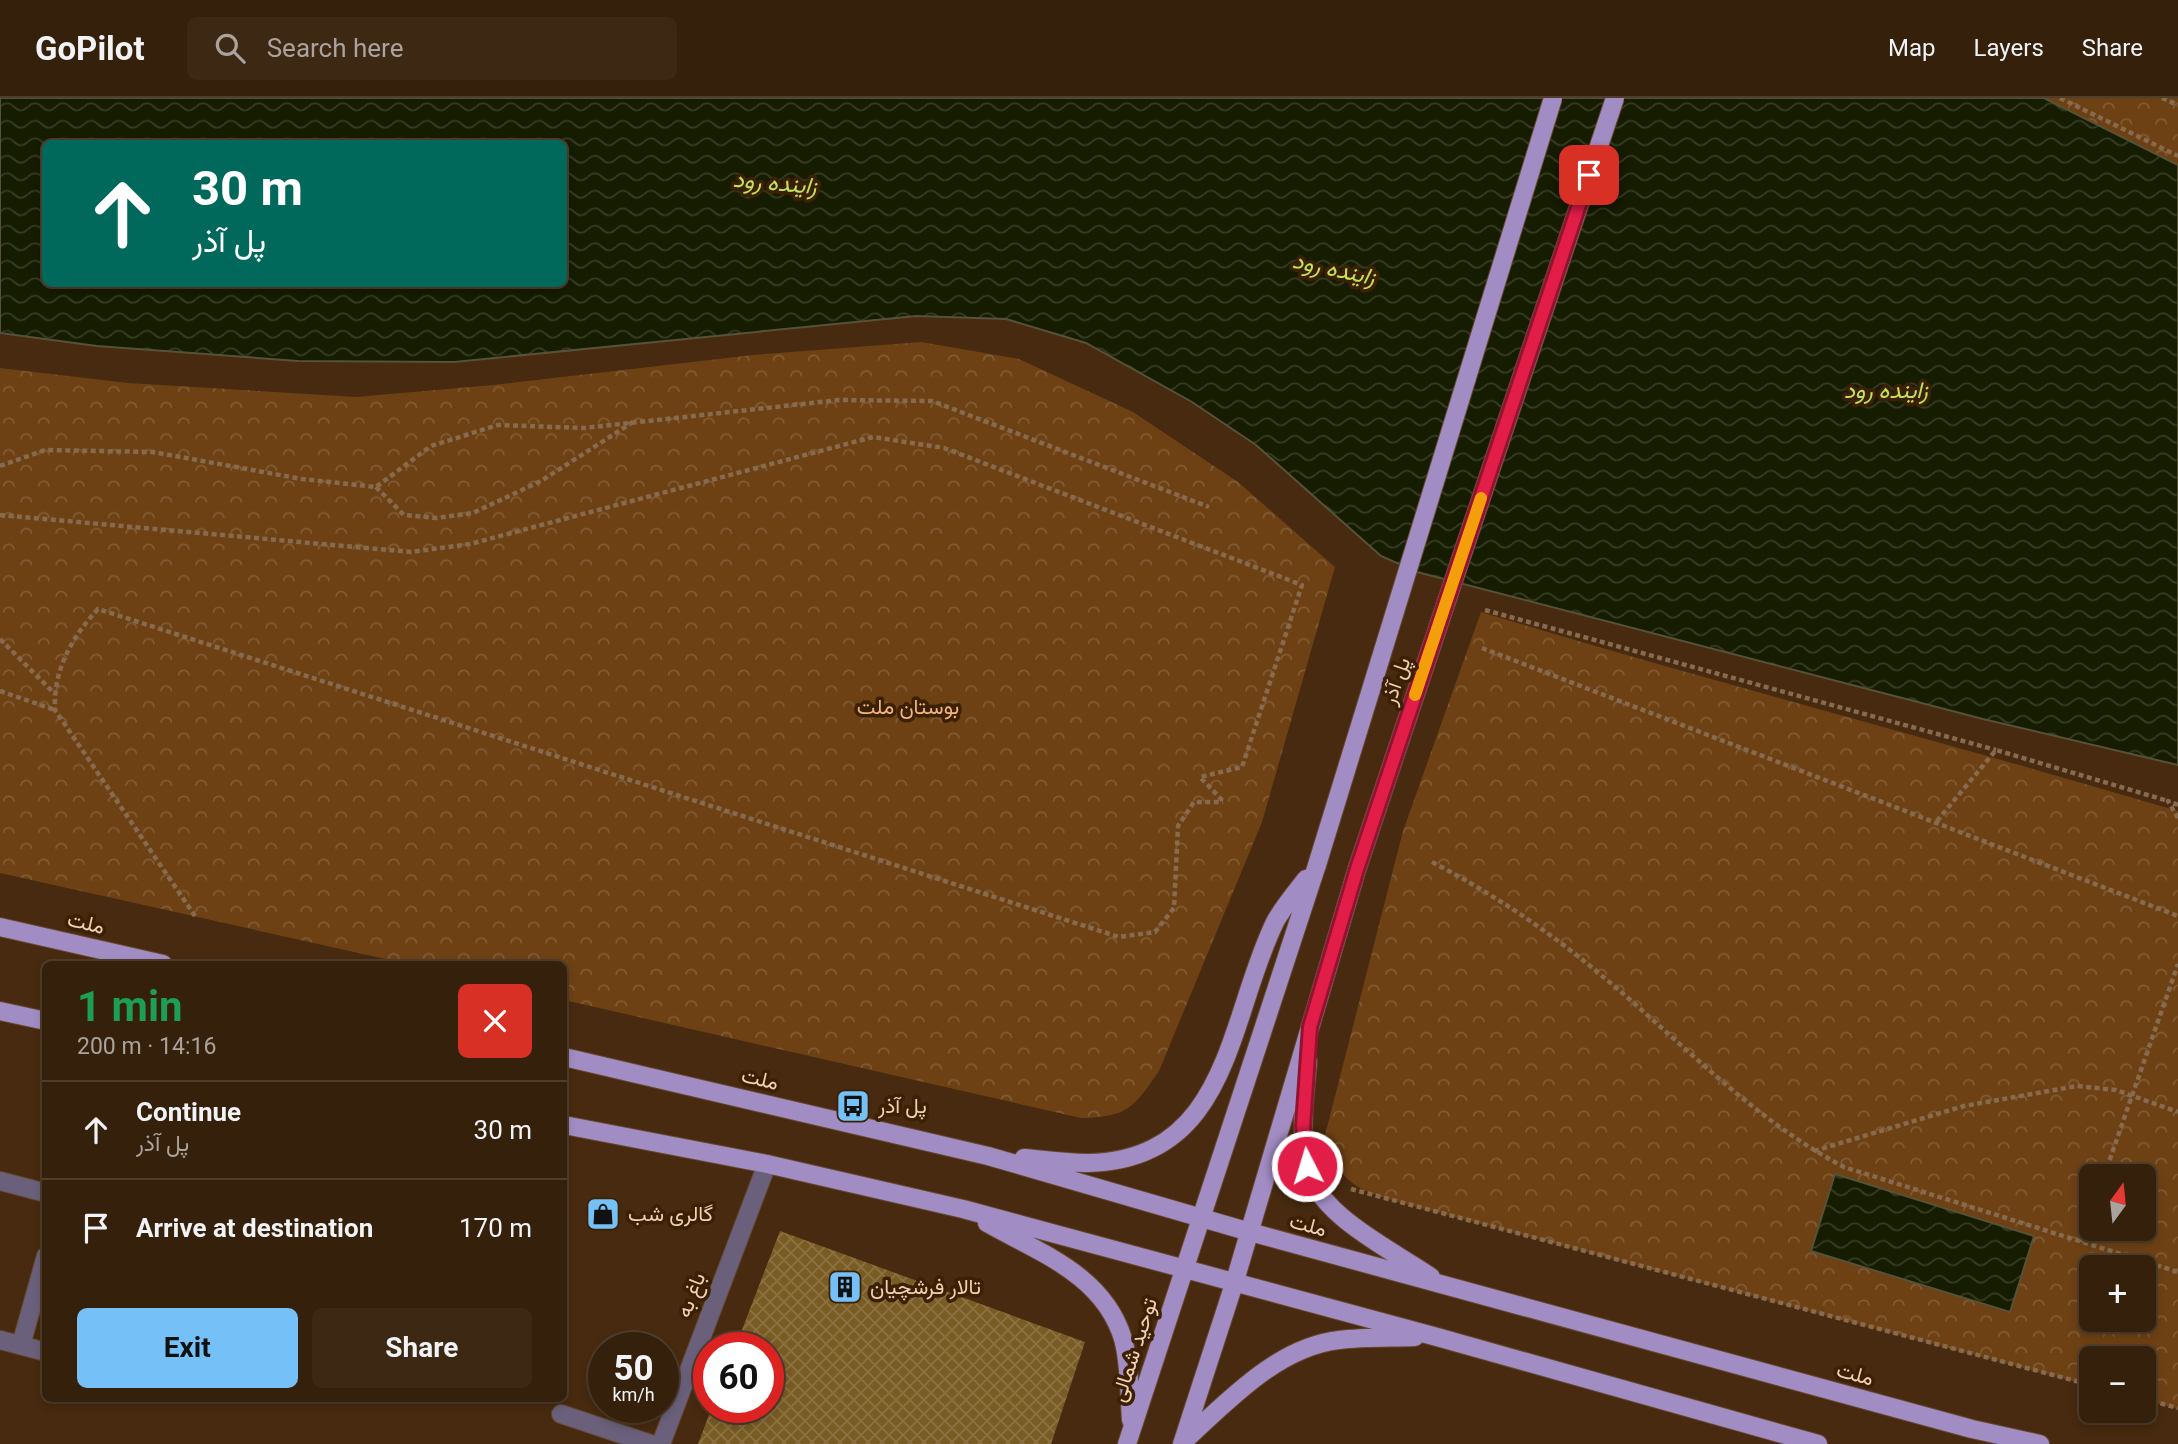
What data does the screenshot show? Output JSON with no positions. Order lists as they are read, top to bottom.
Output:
{
  "streets": {
    "main road": ["پل آذر", "ملت", "توحید شمالی"],
    "street": ["باغ به"]
  },
  "crossings": [
    ["پل آذر", "ملت"],
    ["پل آذر", "توحید شمالی"],
    ["ملت", "توحید شمالی"]
  ],
  "water": ["زاینده رود"],
  "parks": ["بوستان ملت"],
  "places": {
    "bus stop": ["پل آذر"],
    "shop": ["گالری شب"],
    "building": ["تالار فرشچیان"]
  },
  "north": "top",
  "page": {
    "header": "GoPilot",
    "search": "Search here",
    "nav": ["Map", "Layers", "Share"],
    "turn": ["30 m", "پل آذر"],
    "heading": ["1 min", "200 m · 14:16"],
    "list": [
      {
        "name": "Continue",
        "note": "پل آذر",
        "value": "30 m"
      },
      {
        "name": "Arrive at destination",
        "value": "170 m"
      }
    ],
    "map_buttons": ["+", "−"],
    "buttons": ["Exit", "Share"],
    "speed": "50 km/h",
    "limit": "60"
  }
}
